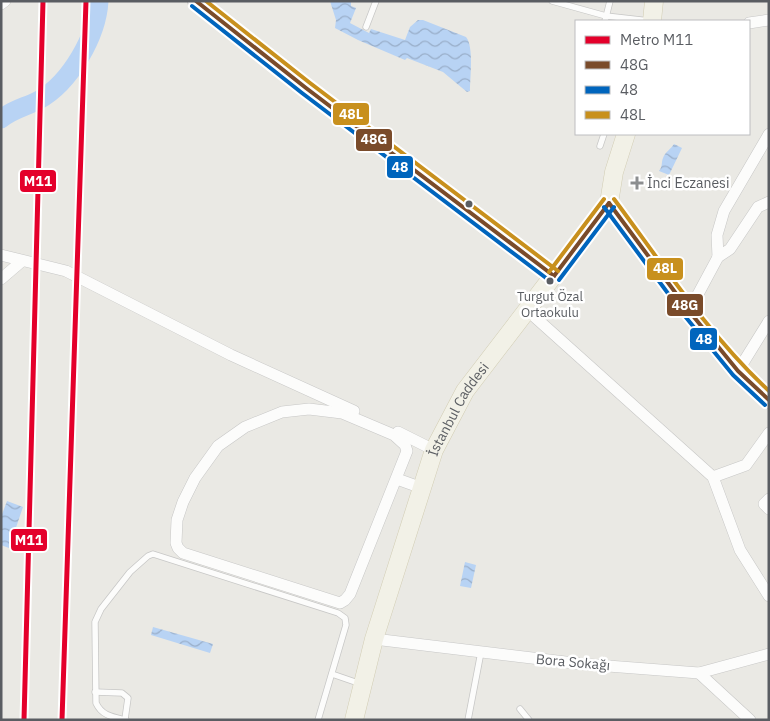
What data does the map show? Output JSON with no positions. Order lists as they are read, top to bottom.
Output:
{
  "streets": {
    "main road": ["İstanbul Caddesi"],
    "street": ["Bora Sokağı"]
  },
  "crossings": [
    ["İstanbul Caddesi", "Bora Sokağı"]
  ],
  "places": {
    "health": ["İnci Eczanesi"],
    "other": ["Turgut Özal Ortaokulu"]
  },
  "lines": [
    "metro line M11",
    "transit line 48G",
    "transit line 48L",
    "transit line 48"
  ],
  "legend": [
    "Metro M11",
    "48G",
    "48",
    "48L"
  ]
}
